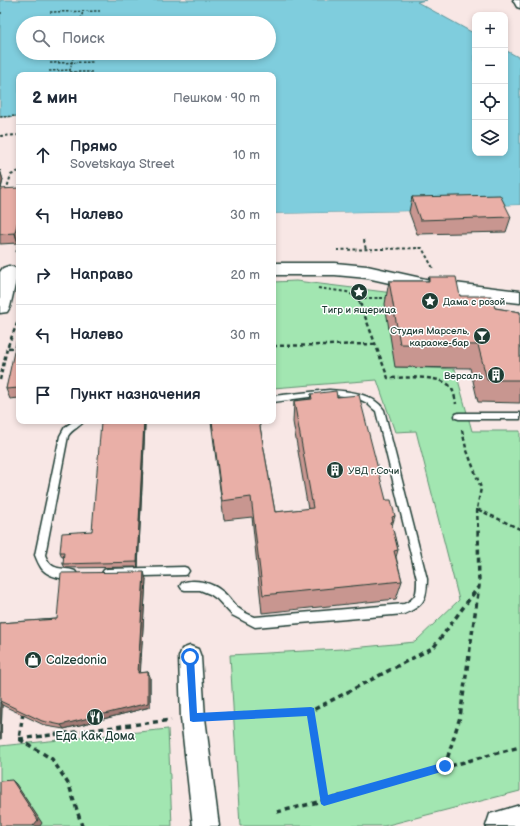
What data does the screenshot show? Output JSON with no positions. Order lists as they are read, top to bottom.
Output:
{
  "places": {
    "place": ["Тигр и ящерица", "Дама с розой"],
    "bar": ["Студия Марсель, караоке-бар"],
    "building": ["Версаль", "УВД г.Сочи"],
    "shop": ["Calzedonia"],
    "restaurant": ["Еда Как Дома"]
  },
  "page": {
    "map_buttons": ["+", "−"],
    "search": "Поиск",
    "heading": ["2 мин", "Пешком · 90 m"],
    "list": [
      ["Прямо", "Sovetskaya Street", "10 m"],
      ["Налево", "30 m"],
      ["Направо", "20 m"],
      ["Налево", "30 m"],
      "Пункт назначения"
    ]
  }
}
